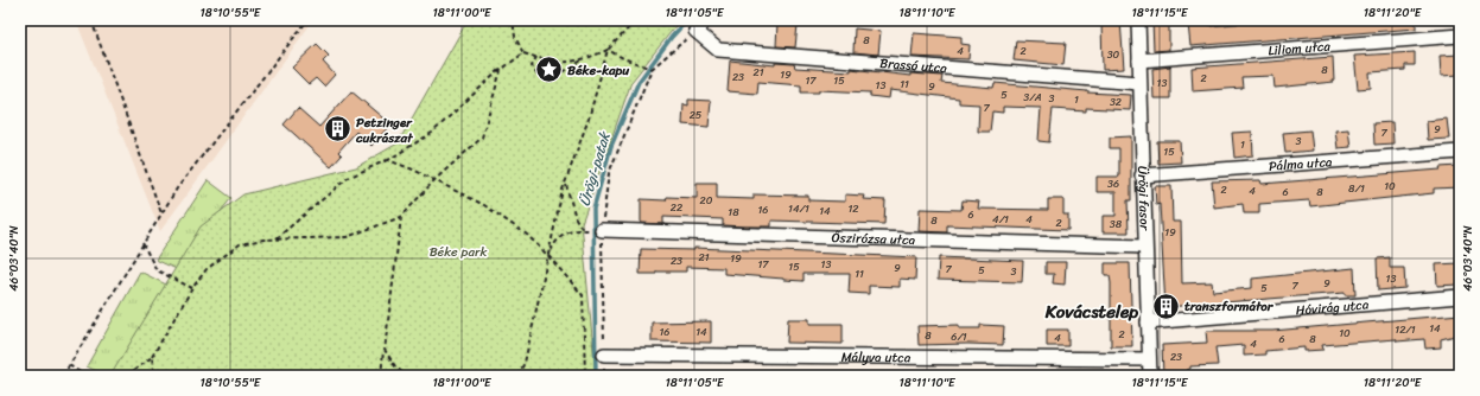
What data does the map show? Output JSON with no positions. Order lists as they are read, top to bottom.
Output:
{
  "streets": {
    "street": [
      "Liliom utca",
      "Brassó utca",
      "Pálma utca",
      "Ürögi fasor",
      "Őszirózsa utca",
      "Hóvirág utca",
      "Mályva utca"
    ]
  },
  "crossings": [
    ["Liliom utca", "Ürögi fasor"],
    ["Brassó utca", "Ürögi fasor"],
    ["Pálma utca", "Ürögi fasor"],
    ["Ürögi fasor", "Őszirózsa utca"],
    ["Ürögi fasor", "Hóvirág utca"],
    ["Ürögi fasor", "Mályva utca"]
  ],
  "districts": ["Kovácstelep"],
  "water": ["Ürögi-patak"],
  "parks": ["Béke park"],
  "places": {
    "place": ["Béke-kapu"],
    "building": ["Petzinger cukrászat", "transzformátor"]
  },
  "house_numbers": [
    "8",
    "4",
    "2",
    "30",
    "8",
    "21",
    "19",
    "23",
    "2",
    "17",
    "15",
    "13",
    "11",
    "13",
    "9",
    "5",
    "3/A",
    "3",
    "1",
    "32",
    "7",
    "25",
    "9",
    "7",
    "3",
    "1",
    "15",
    "36",
    "10",
    "8/1",
    "2",
    "4",
    "6",
    "8",
    "20",
    "22",
    "14/1",
    "12",
    "16",
    "14",
    "18",
    "6",
    "4/1",
    "4",
    "8",
    "2",
    "38",
    "19",
    "21",
    "19",
    "23",
    "17",
    "13",
    "15",
    "9",
    "7",
    "5",
    "3",
    "11",
    "13",
    "9",
    "7",
    "5",
    "14",
    "12/1",
    "16",
    "14",
    "10",
    "2",
    "8",
    "6/1",
    "4",
    "6",
    "8",
    "4",
    "23"
  ],
  "coordinates": [
    "18°10'55\"E",
    "18°11'00\"E",
    "18°11'05\"E",
    "18°11'10\"E",
    "18°11'15\"E",
    "18°11'20\"E",
    "46°03'40\"N"
  ]
}
